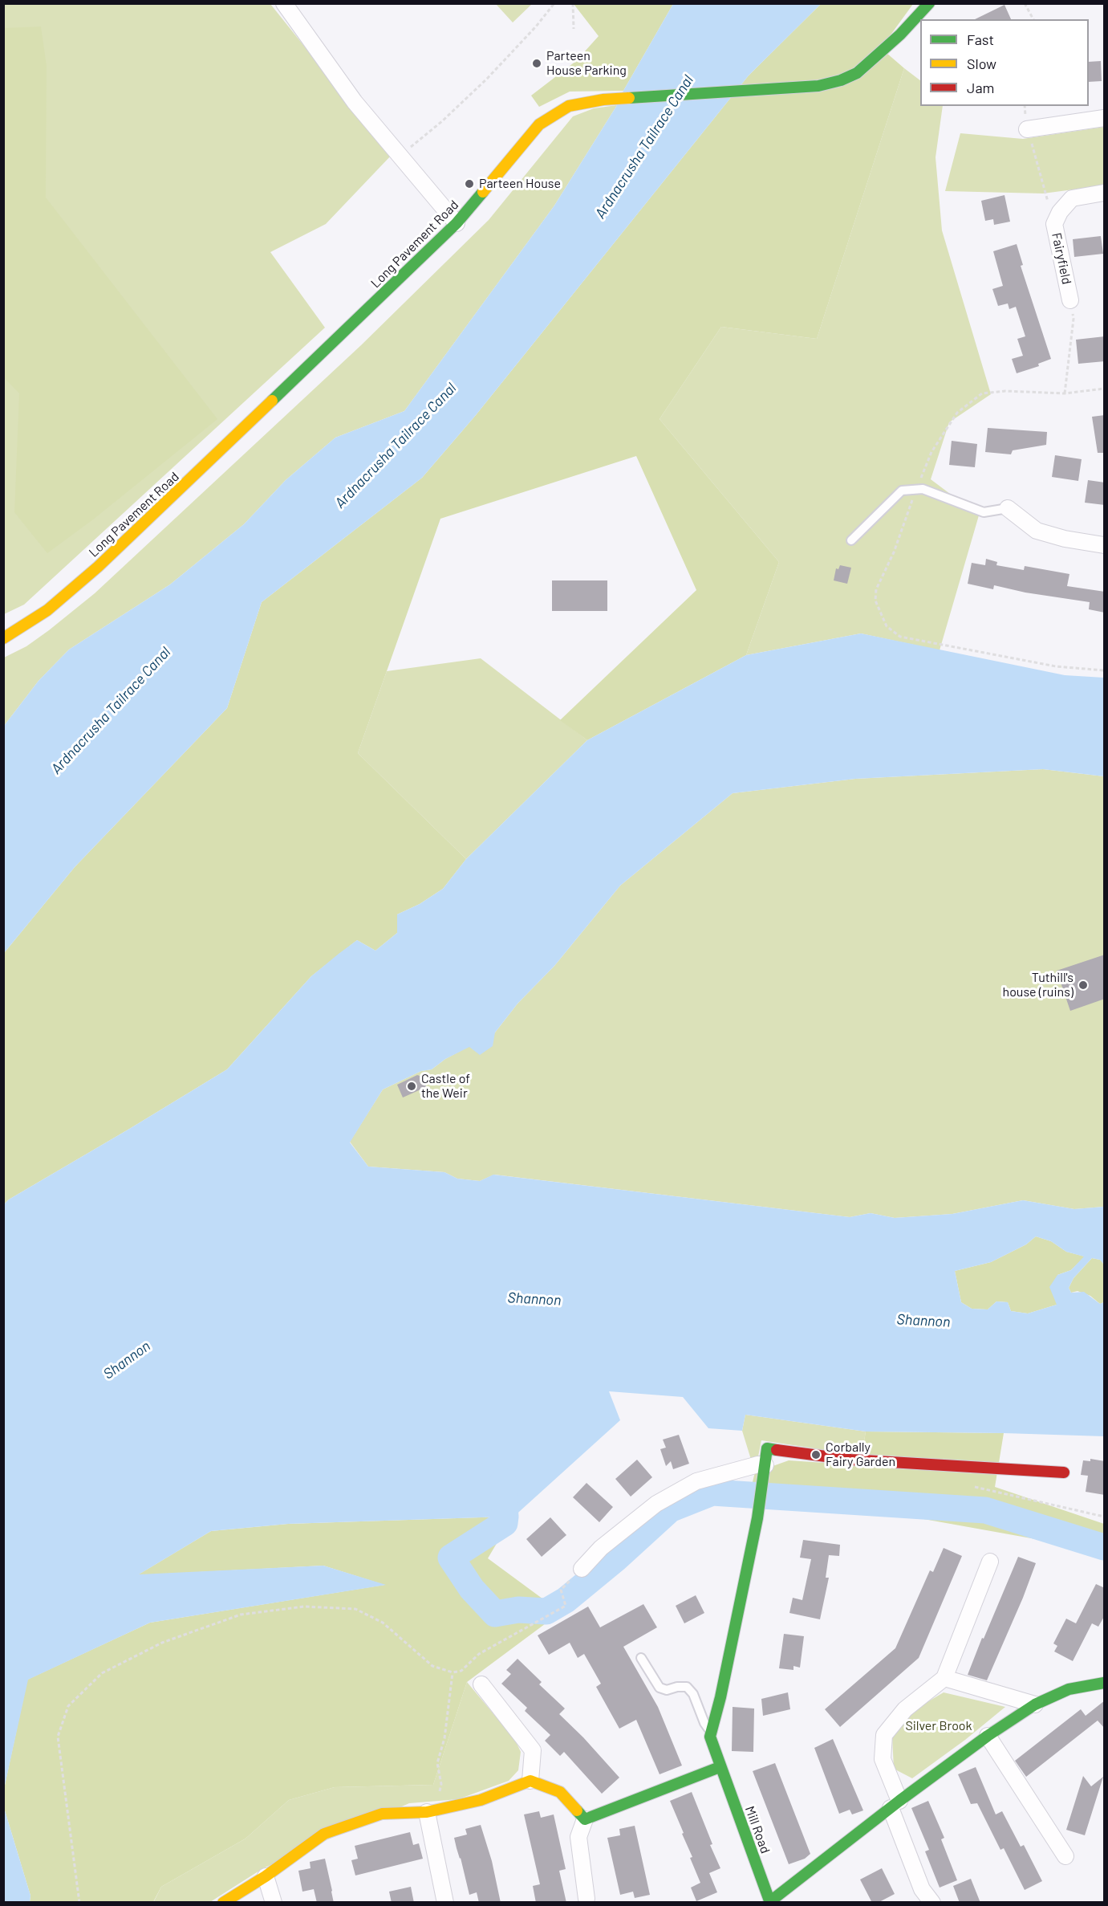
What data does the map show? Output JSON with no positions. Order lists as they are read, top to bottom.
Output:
{
  "streets": {
    "street": ["Long Pavement Road", "Fairyfield", "Mill Road"]
  },
  "water": ["Ardnacrusha Tailrace Canal", "Shannon"],
  "parks": ["Silver Brook"],
  "places": [
    "Parteen House Parking",
    "Parteen House",
    "Tuthill's house (ruins)",
    "Castle of the Weir",
    "Corbally Fairy Garden"
  ],
  "legend": ["Fast", "Slow", "Jam"]
}
